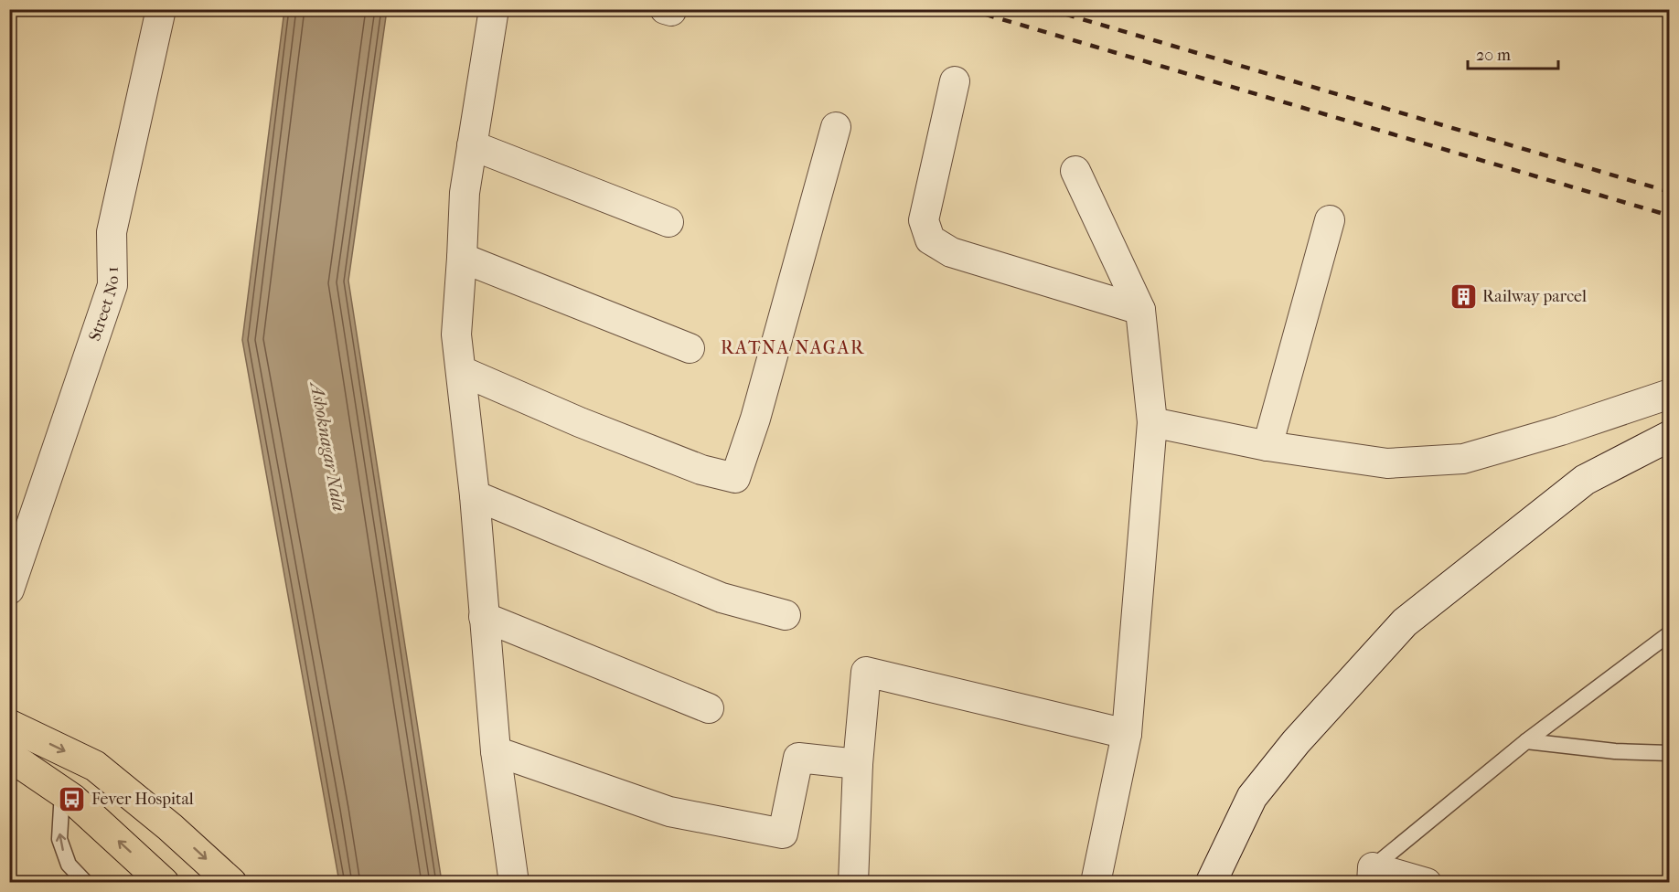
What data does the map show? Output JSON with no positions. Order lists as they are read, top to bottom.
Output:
{
  "streets": {
    "street": ["Street No 1"]
  },
  "districts": ["RATNA NAGAR"],
  "water": ["Ashoknagar Nala"],
  "places": {
    "building": ["Railway parcel"],
    "bus stop": ["Fever Hospital"]
  },
  "scale_bar": "20 m"
}
